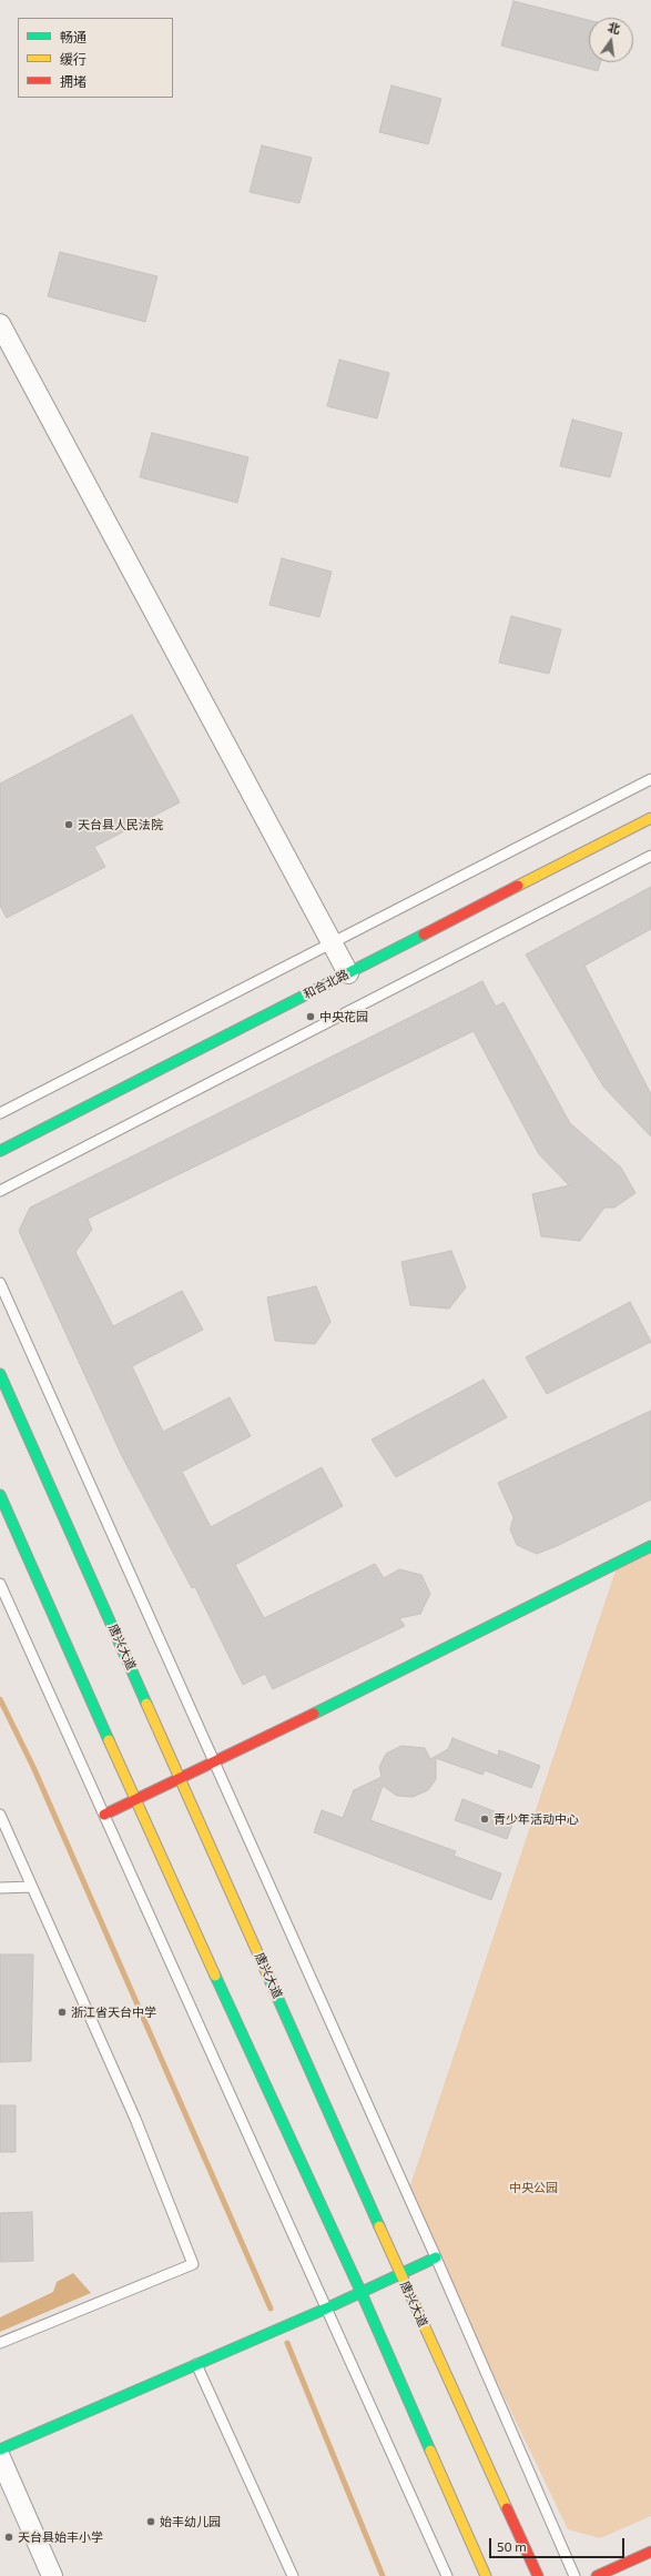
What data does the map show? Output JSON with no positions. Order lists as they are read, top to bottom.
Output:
{
  "streets": {
    "main road": ["和合北路", "唐兴大道"]
  },
  "parks": ["中央公园"],
  "places": [
    "天台县人民法院",
    "中央花园",
    "青少年活动中心",
    "浙江省天台中学",
    "始丰幼儿园",
    "天台县始丰小学"
  ],
  "legend": ["畅通", "缓行", "拥堵"],
  "scale_bar": "50 m",
  "north": "top"
}
